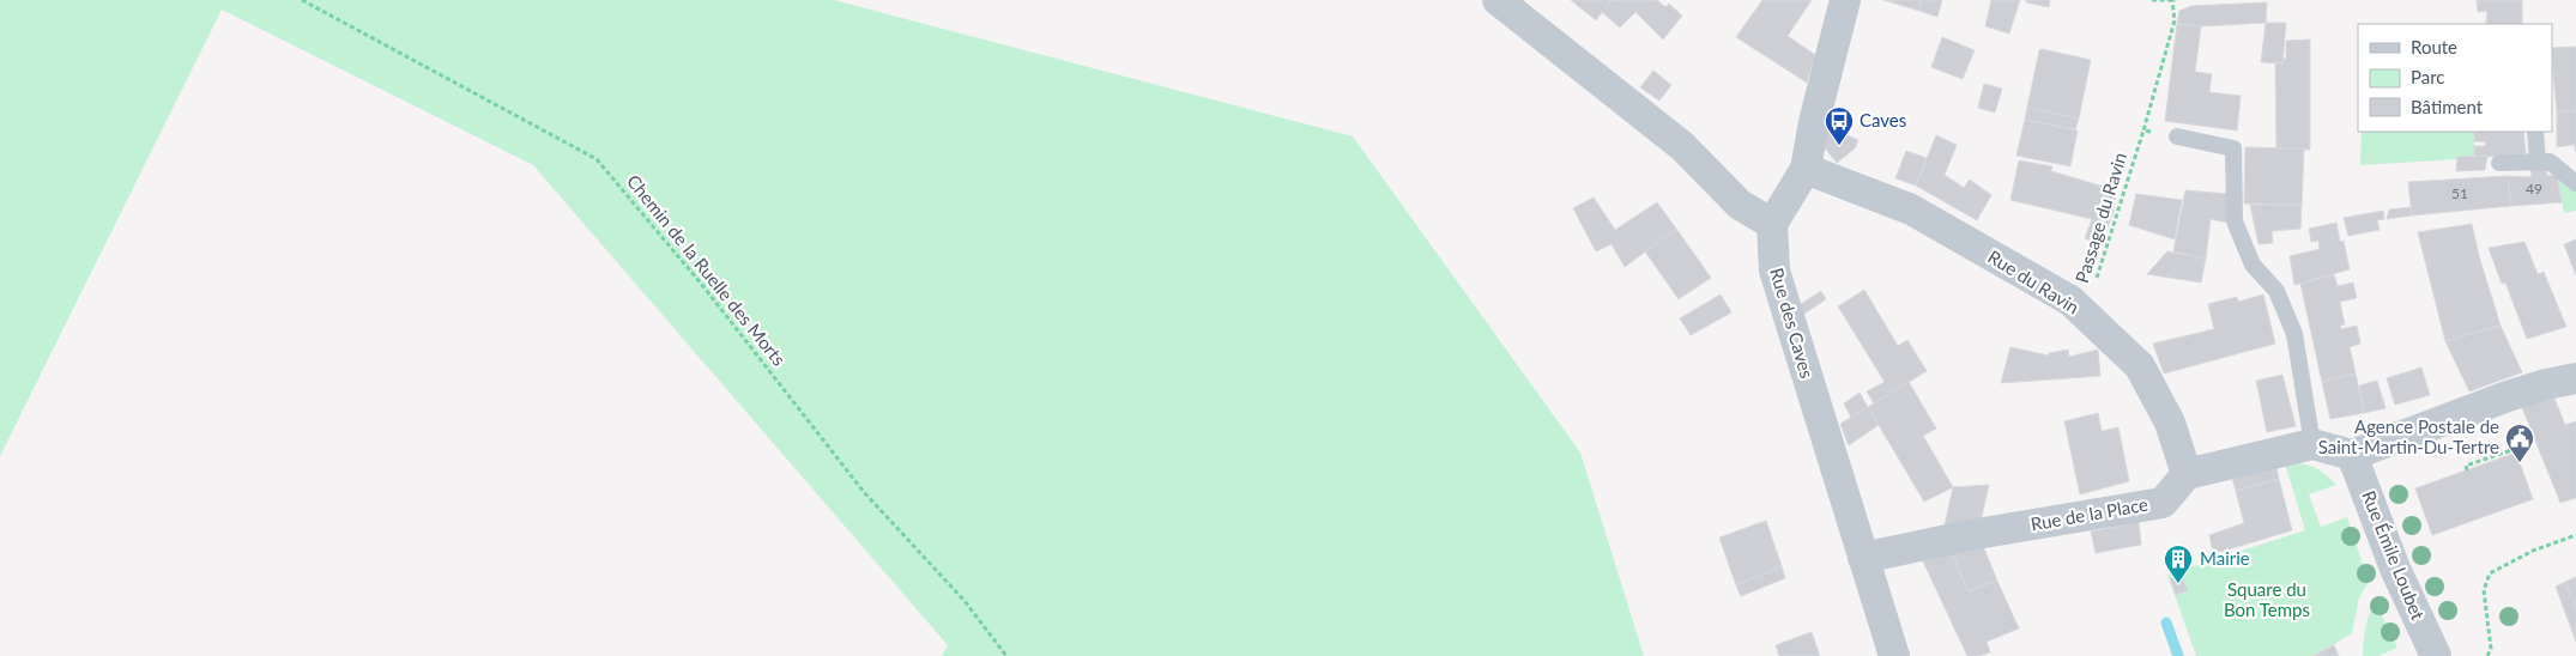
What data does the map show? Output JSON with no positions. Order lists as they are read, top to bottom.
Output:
{
  "streets": {
    "street": [
      "Rue du Ravin",
      "Rue des Caves",
      "Rue de la Place",
      "Rue Émile Loubet"
    ],
    "path": ["Passage du Ravin", "Chemin de la Ruelle des Morts"]
  },
  "crossings": [
    ["Passage du Ravin", "Rue du Ravin"],
    ["Rue du Ravin", "Rue de la Place"],
    ["Rue des Caves", "Rue de la Place"]
  ],
  "parks": ["Square du Bon Temps"],
  "places": {
    "bus stop": ["Caves"],
    "public building": ["Agence Postale de Saint-Martin-Du-Tertre"],
    "building": ["Mairie"]
  },
  "house_numbers": ["49", "51"],
  "legend": ["Route", "Parc", "Bâtiment"]
}
